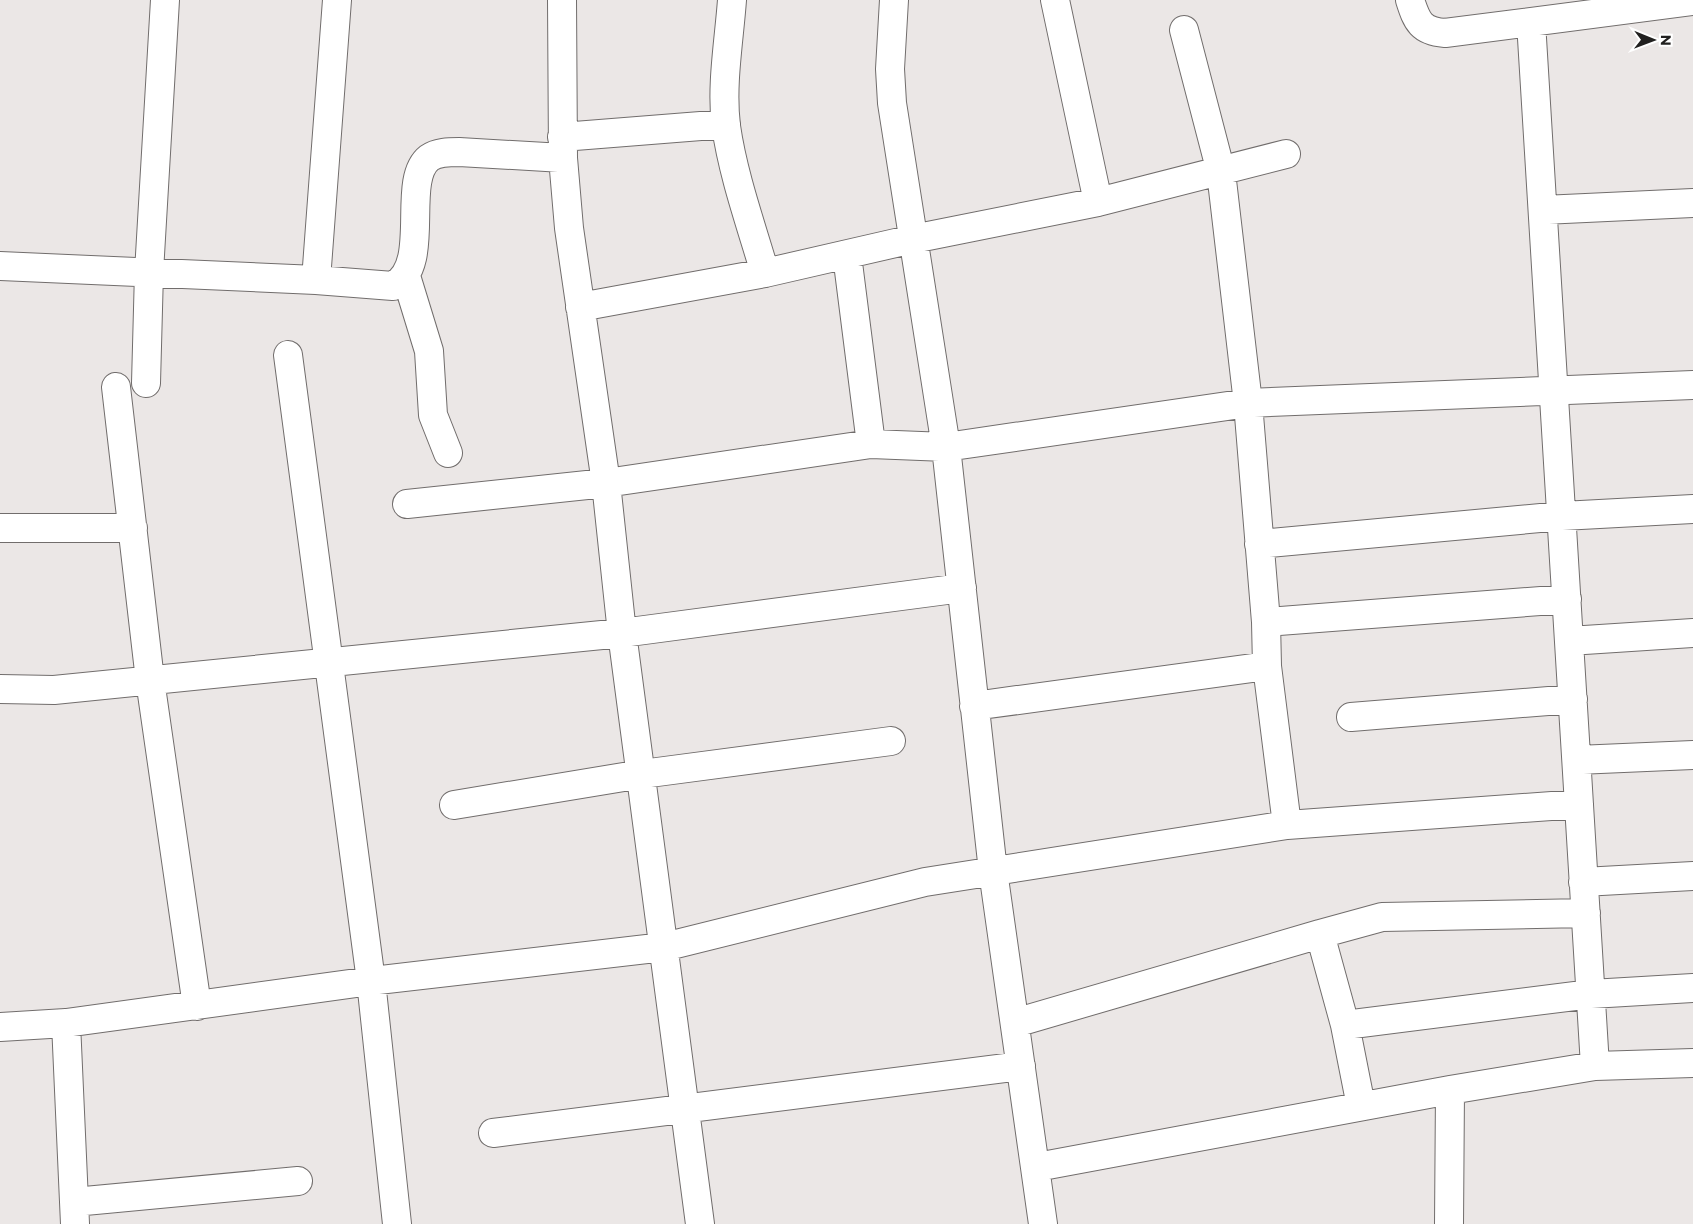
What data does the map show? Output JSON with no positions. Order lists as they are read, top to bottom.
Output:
{
  "north": "right"
}
